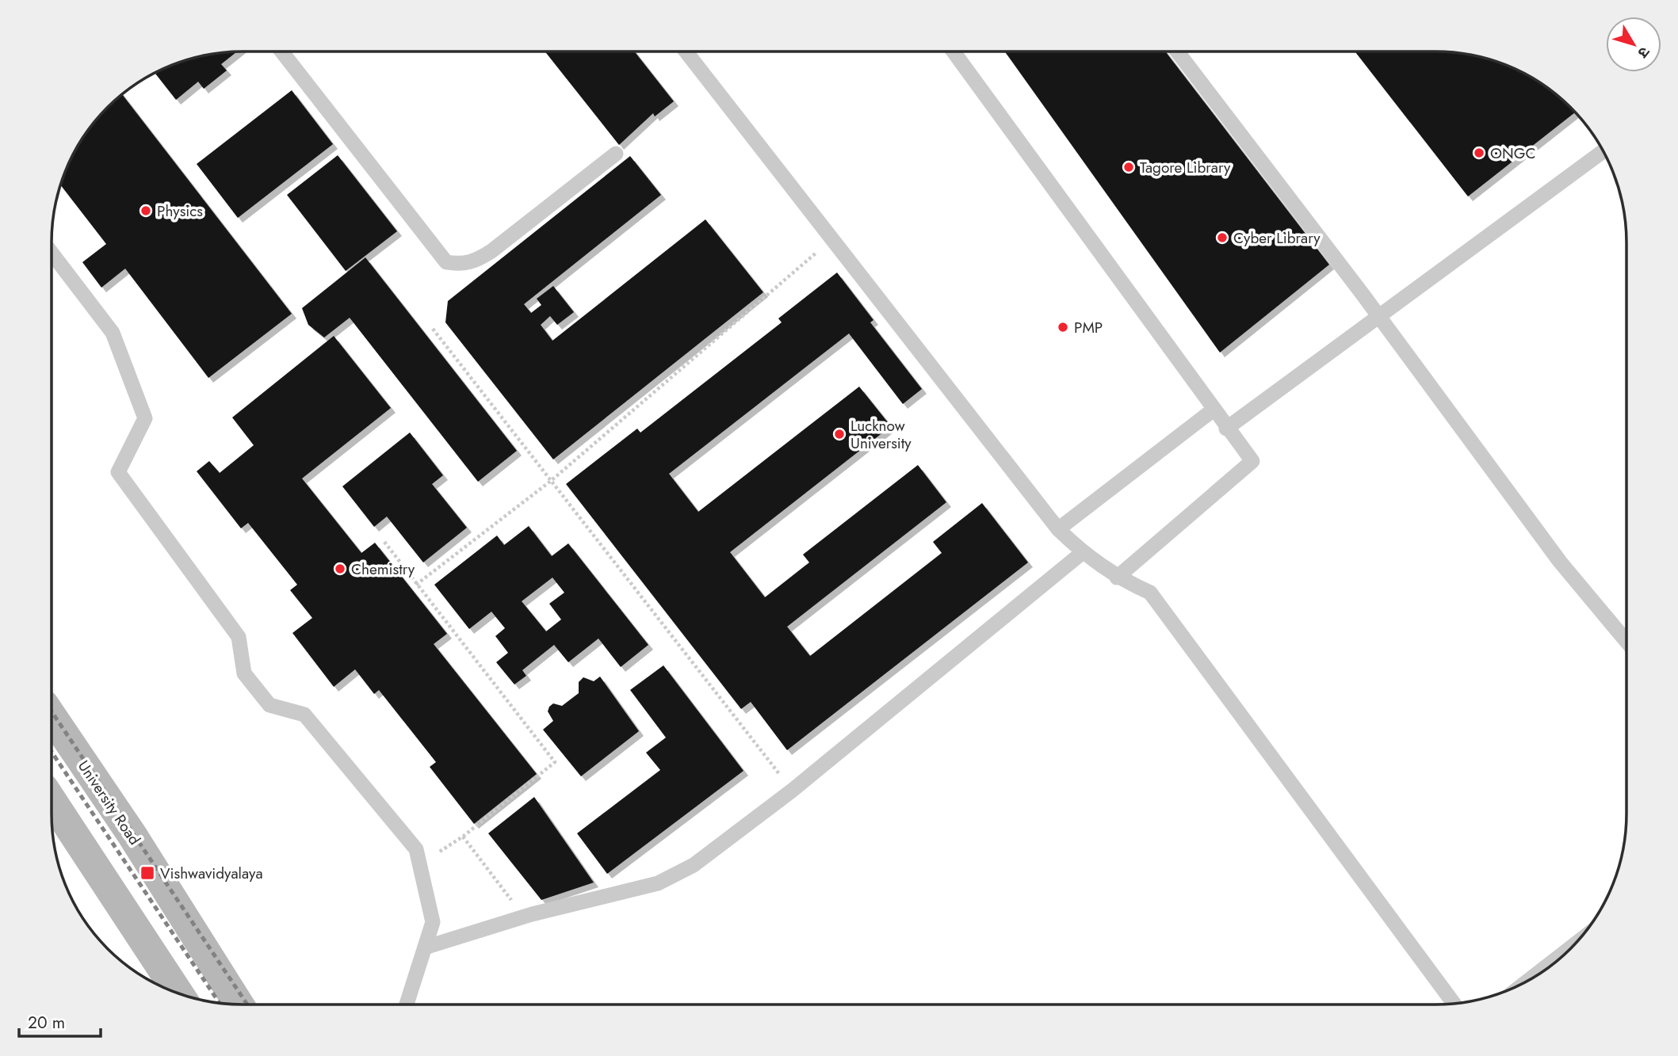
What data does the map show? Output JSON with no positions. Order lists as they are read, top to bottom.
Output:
{
  "streets": {
    "main road": ["University Road"]
  },
  "places": {
    "other": [
      "ONGC",
      "Tagore Library",
      "Physics",
      "Cyber Library",
      "PMP",
      "Lucknow University",
      "Chemistry"
    ],
    "transit": ["Vishwavidyalaya"]
  },
  "scale_bar": "20 m",
  "north": "bottom right"
}
